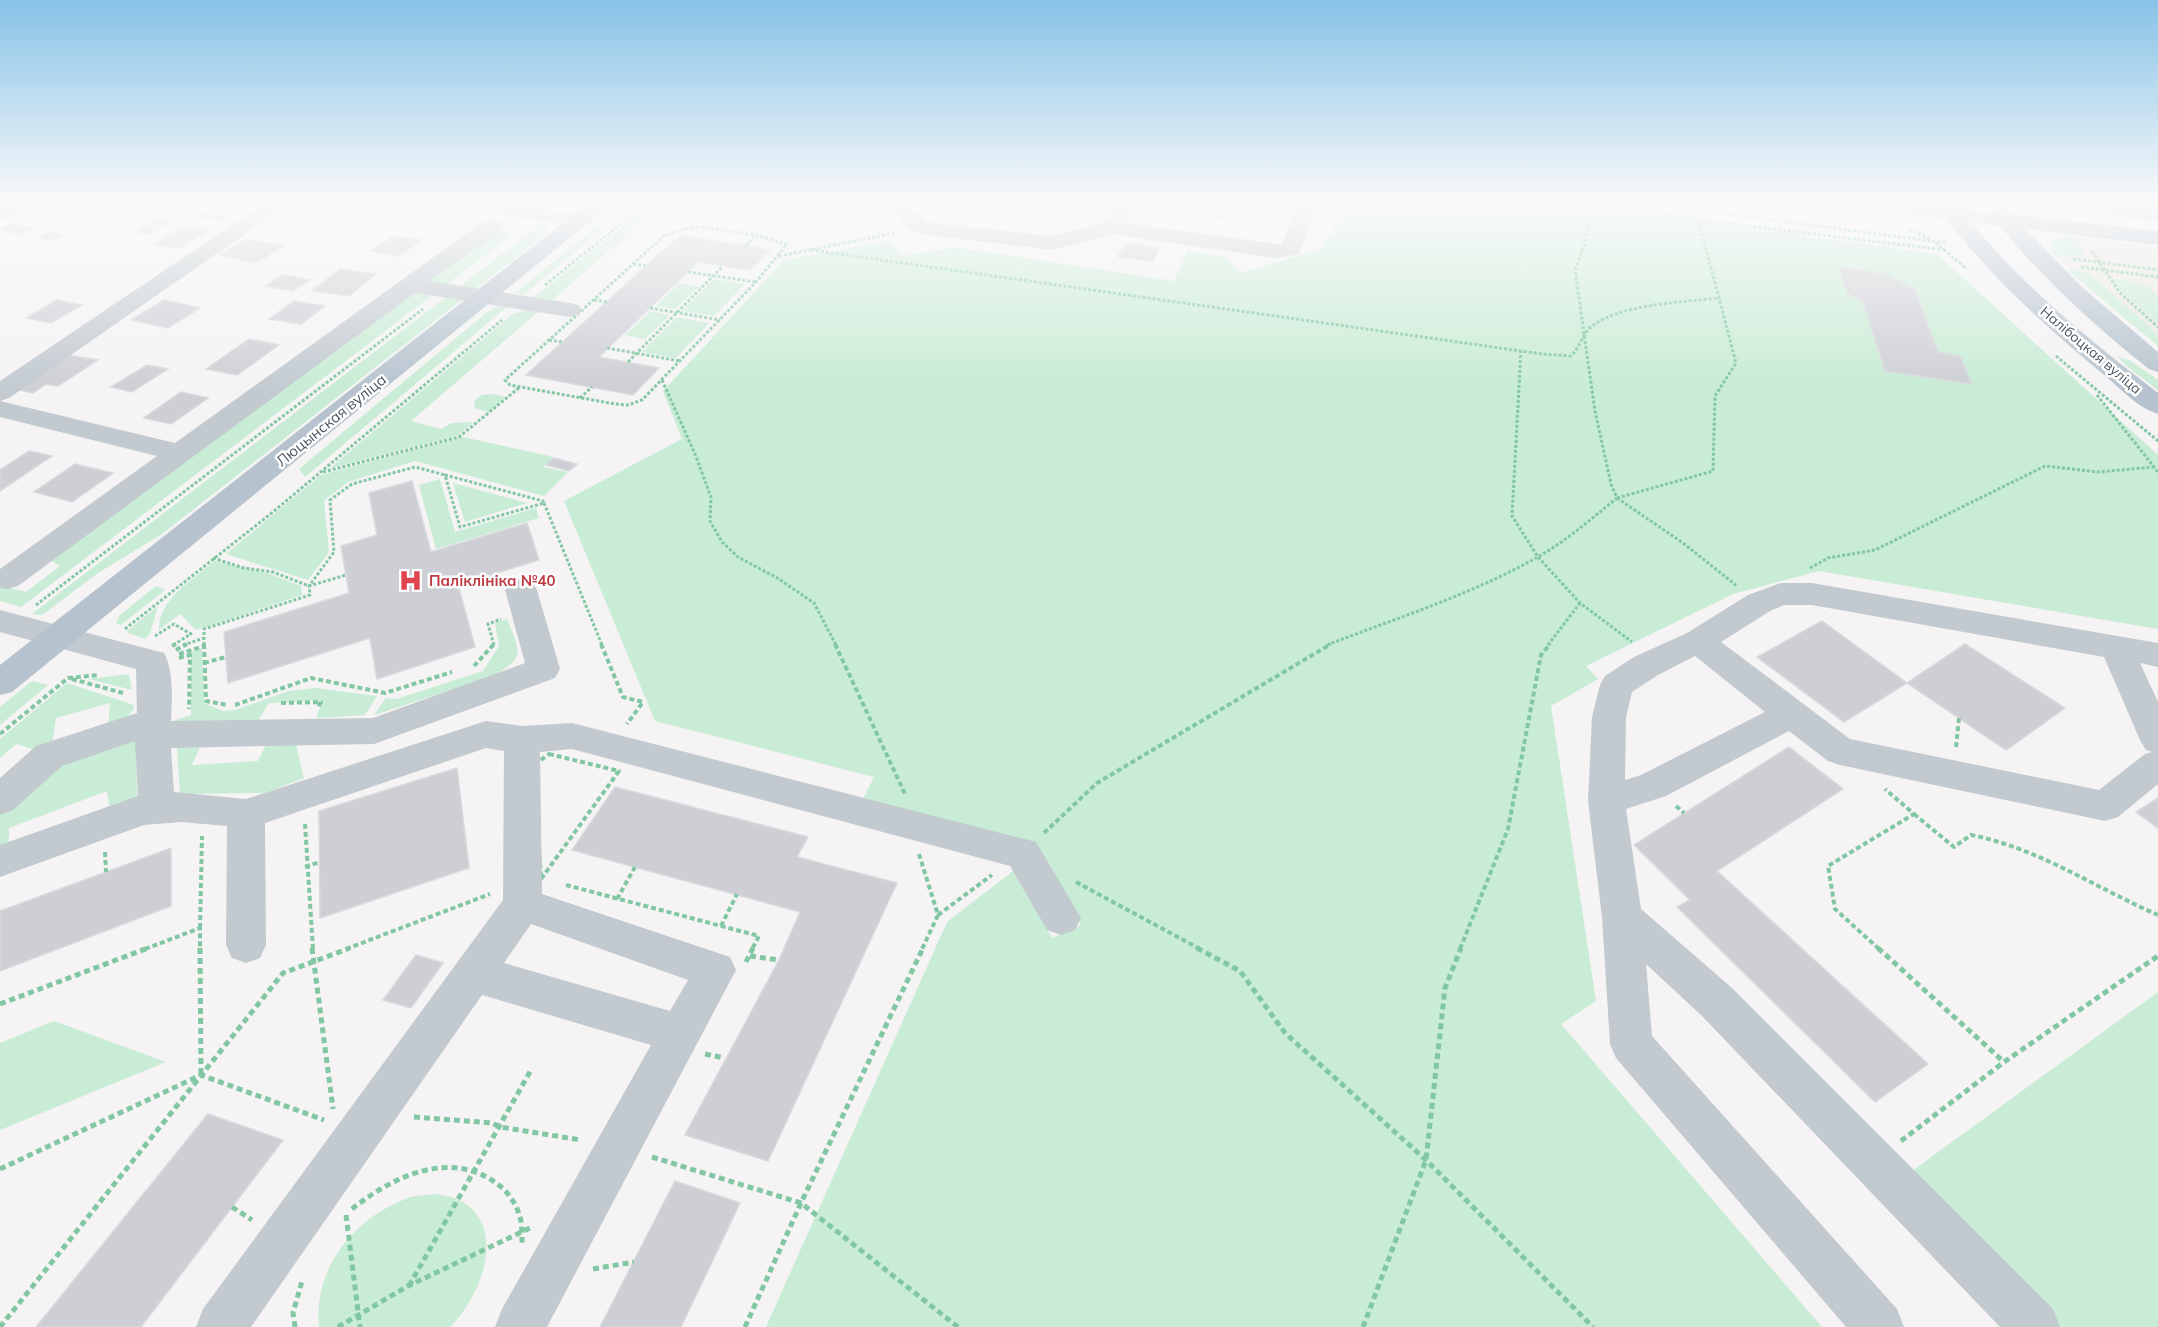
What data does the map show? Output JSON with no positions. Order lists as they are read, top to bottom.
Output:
{
  "streets": {
    "main road": ["Налібоцкая вуліца", "Люцынская вуліца"]
  },
  "places": {
    "hospital": ["Паліклініка №40"]
  }
}
